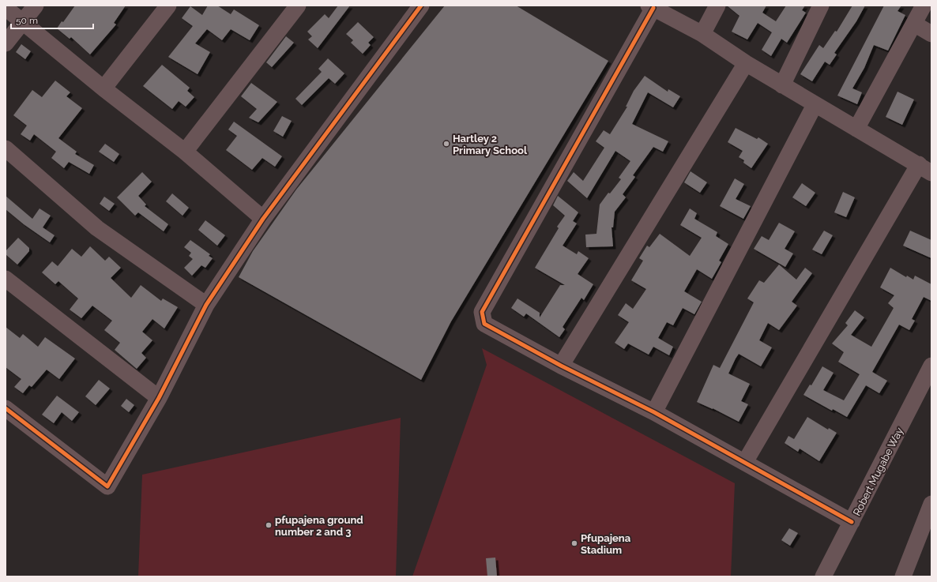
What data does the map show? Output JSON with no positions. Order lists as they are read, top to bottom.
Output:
{
  "streets": {
    "street": ["Robert Mugabe Way"]
  },
  "places": ["Hartley 2 Primary School", "pfupajena ground number 2 and 3", "Pfupajena Stadium"],
  "scale_bar": "50 m"
}
